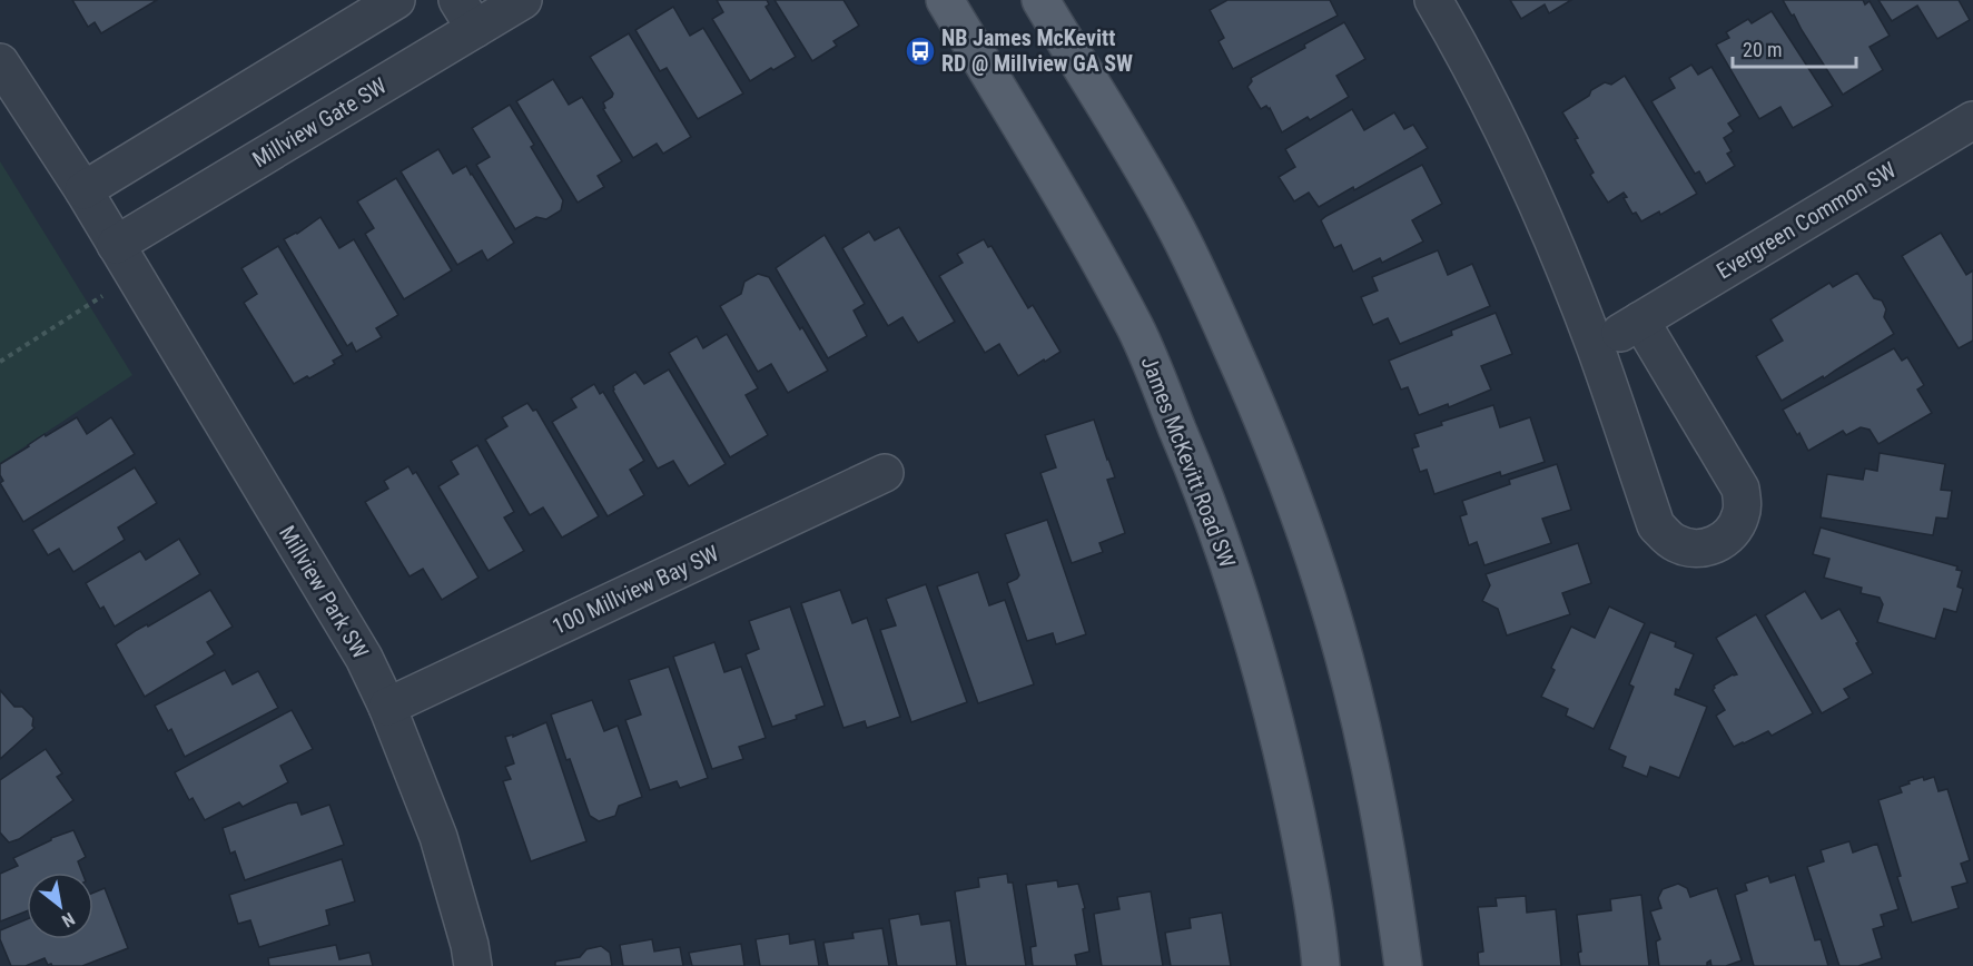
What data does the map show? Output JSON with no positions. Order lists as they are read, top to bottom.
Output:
{
  "streets": {
    "main road": ["James McKevitt Road SW"],
    "street": [
      "Millview Gate SW",
      "Evergreen Common SW",
      "100 Millview Bay SW",
      "Millview Park SW"
    ]
  },
  "crossings": [
    ["Millview Gate SW", "Millview Park SW"],
    ["100 Millview Bay SW", "Millview Park SW"]
  ],
  "places": {
    "bus stop": ["NB James McKevitt RD @ Millview GA SW"]
  },
  "scale_bar": "20 m",
  "north": "bottom right"
}
